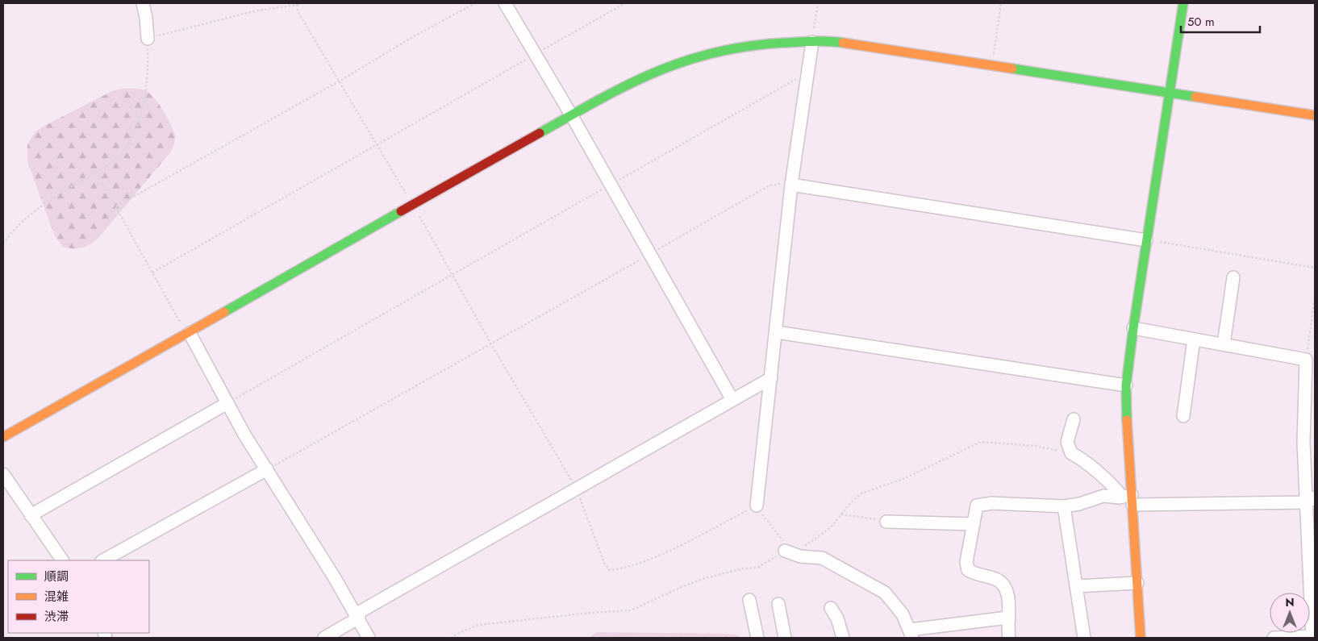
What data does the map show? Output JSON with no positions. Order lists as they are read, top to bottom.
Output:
{
  "legend": ["順調", "混雑", "渋滞"],
  "scale_bar": "50 m",
  "north": "top"
}
